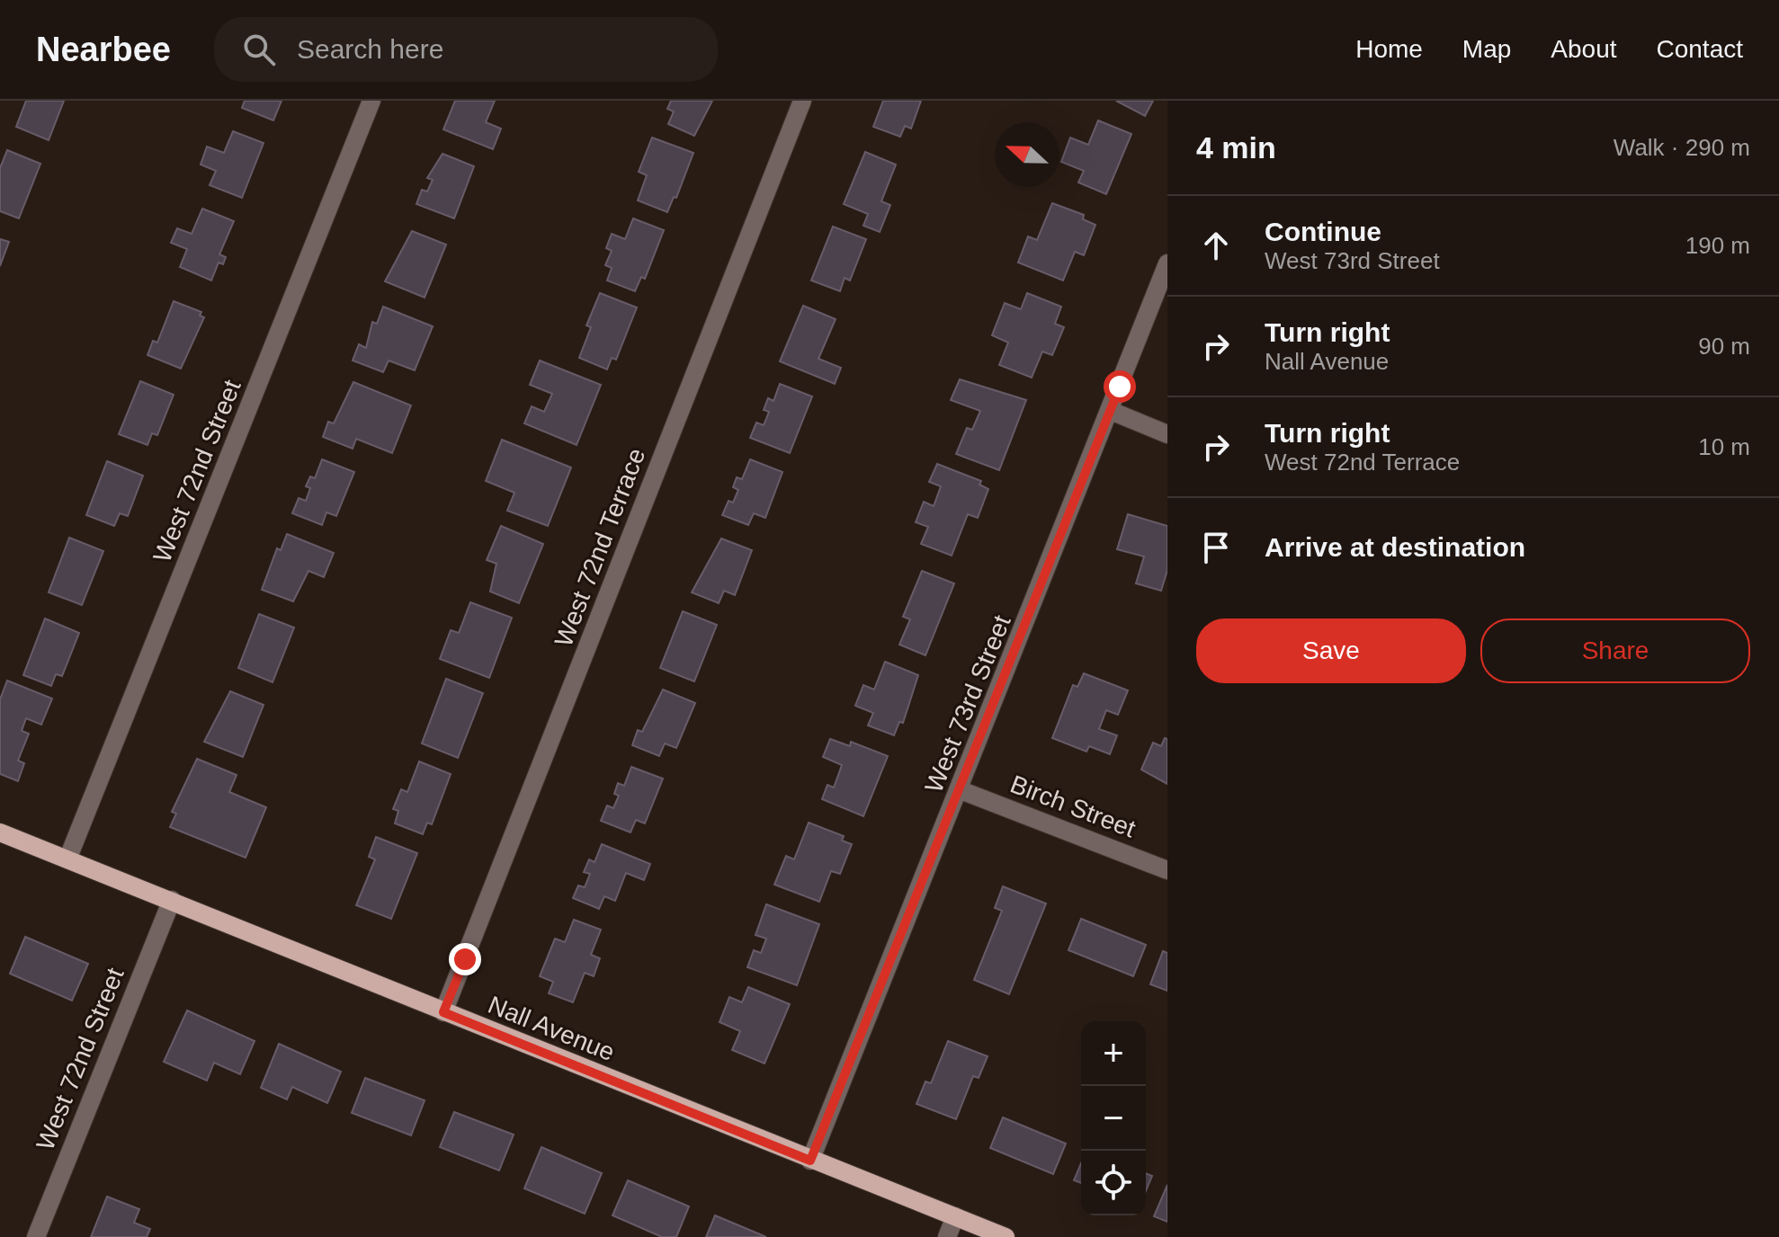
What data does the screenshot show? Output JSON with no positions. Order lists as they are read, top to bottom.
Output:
{
  "streets": {
    "main road": ["Nall Avenue"],
    "street": [
      "West 72nd Street",
      "West 72nd Terrace",
      "West 73rd Street",
      "Birch Street"
    ]
  },
  "crossings": [
    ["West 72nd Street", "Nall Avenue"],
    ["West 72nd Terrace", "Nall Avenue"],
    ["West 73rd Street", "Birch Street"],
    ["West 73rd Street", "Nall Avenue"]
  ],
  "north": "left",
  "page": {
    "header": "Nearbee",
    "search": "Search here",
    "nav": [
      "Home",
      "Map",
      "About",
      "Contact"
    ],
    "heading": ["4 min", "Walk · 290 m"],
    "list": [
      ["Continue", "West 73rd Street", "190 m"],
      ["Turn right", "Nall Avenue", "90 m"],
      ["Turn right", "West 72nd Terrace", "10 m"],
      "Arrive at destination"
    ],
    "buttons": ["Save", "Share"],
    "map_buttons": ["+", "−"]
  }
}
